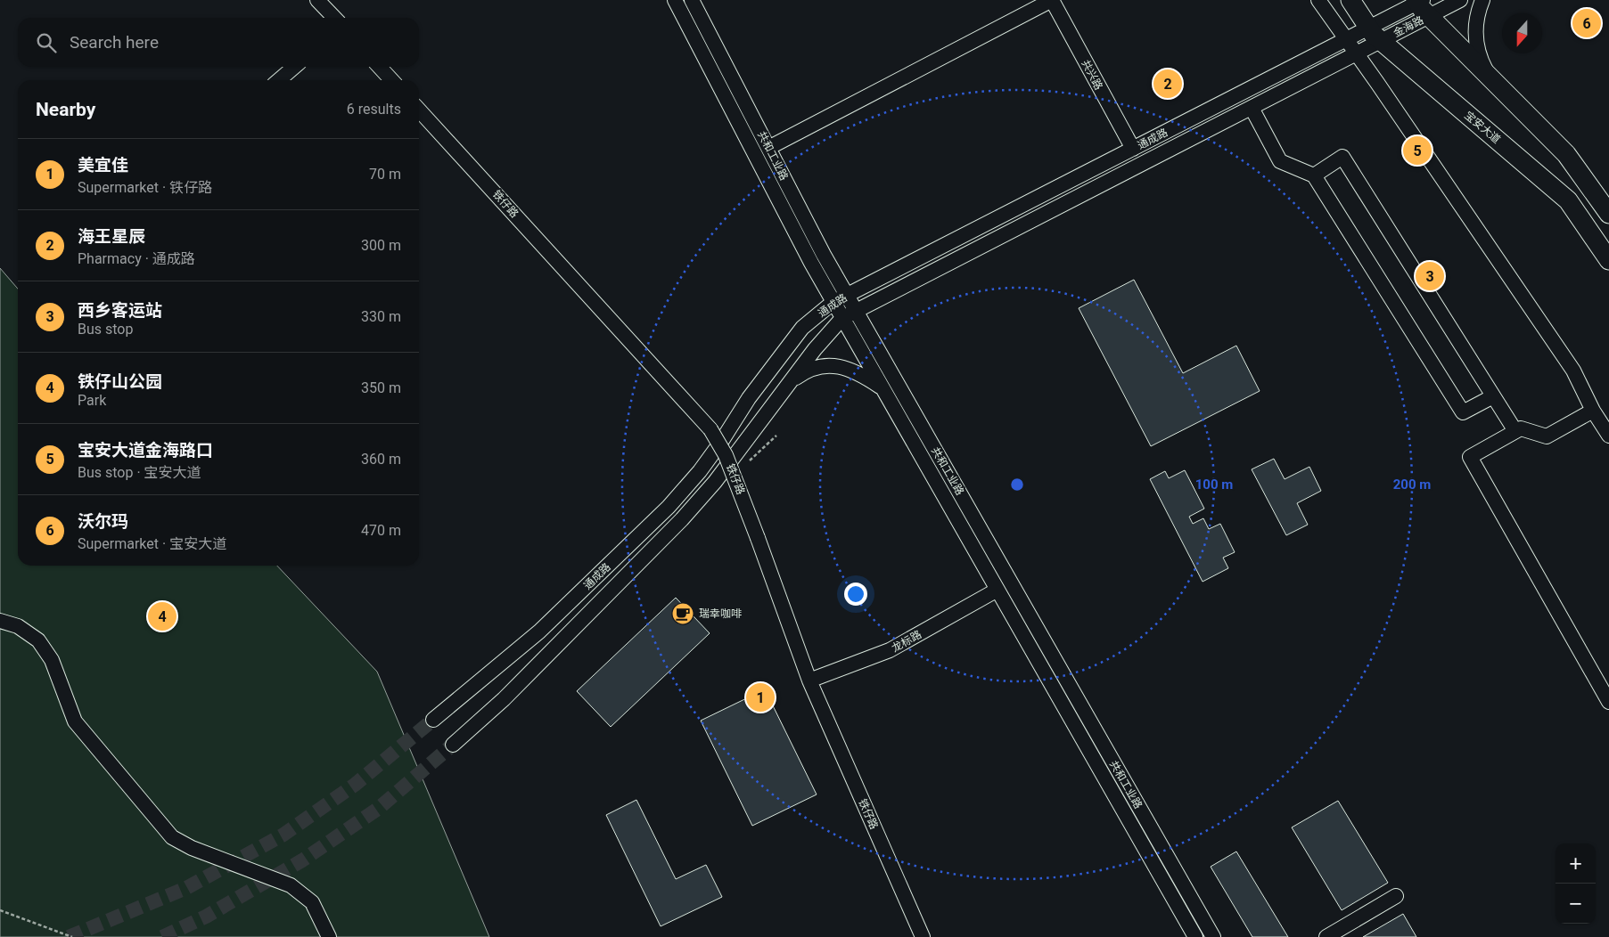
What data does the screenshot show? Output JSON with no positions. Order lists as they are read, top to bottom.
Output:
{
  "streets": {
    "main road": ["宝安大道"],
    "street": [
      "金海路",
      "共兴路",
      "通成路",
      "共和工业路",
      "铁仔路",
      "龙标路"
    ]
  },
  "crossings": [
    ["金海路", "宝安大道"],
    ["金海路", "通成路"],
    ["共兴路", "通成路"],
    ["通成路", "共和工业路"],
    ["共和工业路", "龙标路"],
    ["铁仔路", "龙标路"]
  ],
  "places": {
    "cafe": ["瑞幸咖啡"]
  },
  "north": "bottom",
  "page": {
    "pins": [
      "6",
      "2",
      "5",
      "3",
      "4",
      "1"
    ],
    "search": "Search here",
    "heading": ["Nearby", "6 results"],
    "list": [
      {
        "mark": "1",
        "name": "美宜佳",
        "note": "Supermarket · 铁仔路",
        "value": "70 m"
      },
      {
        "mark": "2",
        "name": "海王星辰",
        "note": "Pharmacy · 通成路",
        "value": "300 m"
      },
      {
        "mark": "3",
        "name": "西乡客运站",
        "note": "Bus stop",
        "value": "330 m"
      },
      {
        "mark": "4",
        "name": "铁仔山公园",
        "note": "Park",
        "value": "350 m"
      },
      {
        "mark": "5",
        "name": "宝安大道金海路口",
        "note": "Bus stop · 宝安大道",
        "value": "360 m"
      },
      {
        "mark": "6",
        "name": "沃尔玛",
        "note": "Supermarket · 宝安大道",
        "value": "470 m"
      }
    ],
    "map_buttons": ["+", "−"]
  },
  "rings": ["100 m", "200 m"]
}
